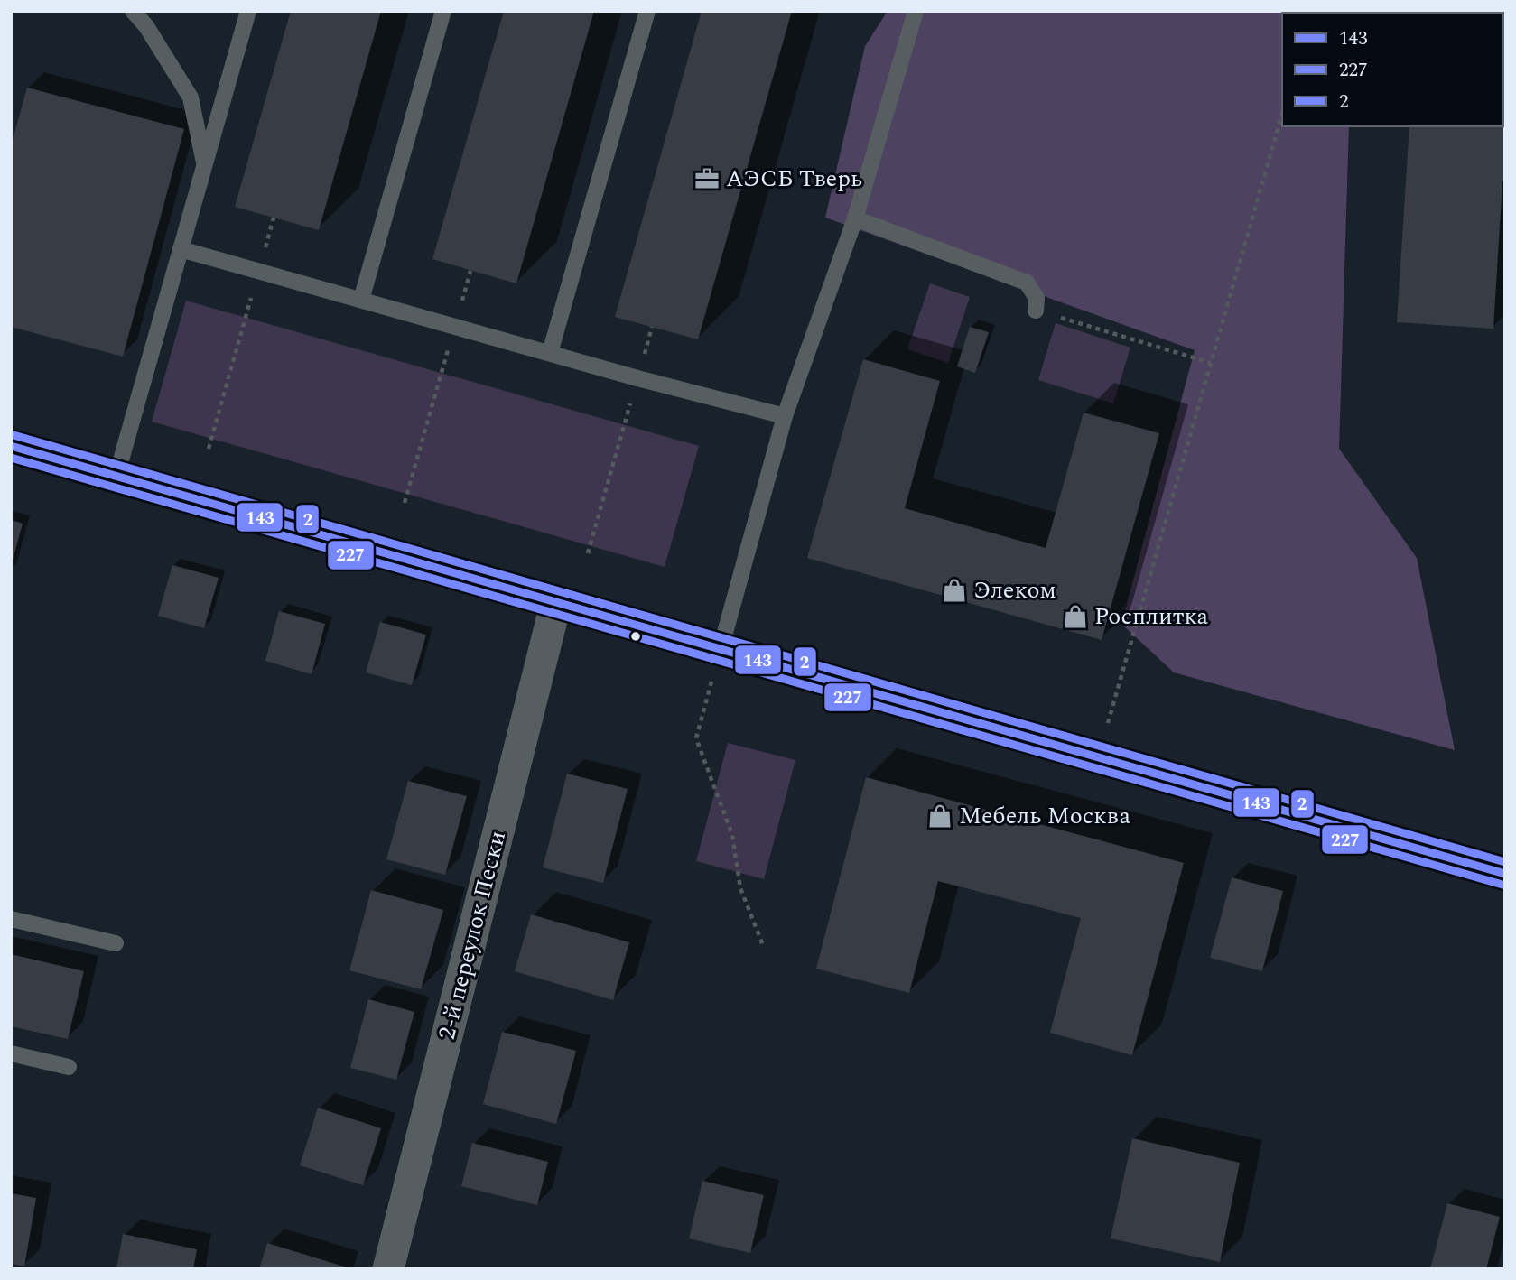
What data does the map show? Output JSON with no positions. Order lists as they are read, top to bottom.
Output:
{
  "streets": {
    "street": ["2-й переулок Пески"]
  },
  "places": {
    "office": ["АЭСБ Тверь"],
    "shop": ["Элеком", "Росплитка", "Мебель Москва"]
  },
  "lines": ["transit line 2", "transit line 143", "transit line 227"],
  "legend": ["143", "227", "2"]
}
